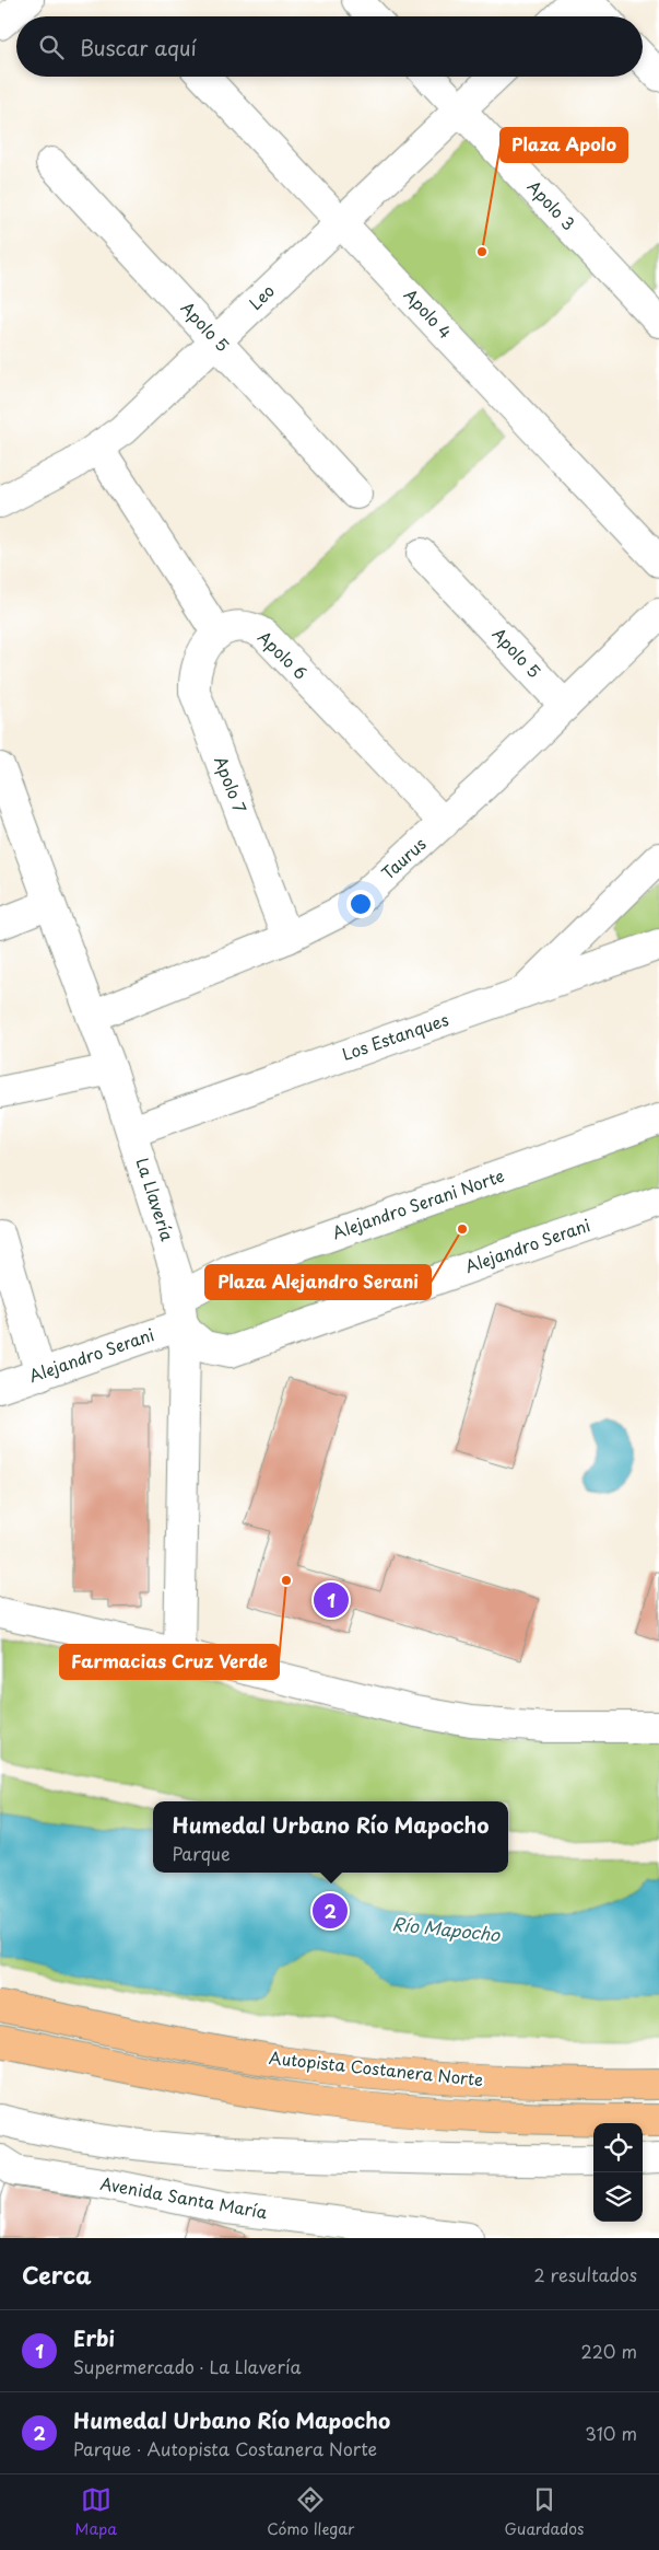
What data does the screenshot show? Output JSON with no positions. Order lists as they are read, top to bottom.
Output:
{
  "streets": {
    "highway": ["Autopista Costanera Norte"],
    "street": [
      "Apolo 3",
      "Leo",
      "Apolo 4",
      "Apolo 5",
      "Apolo 6",
      "Apolo 7",
      "Taurus",
      "Los Estanques",
      "La Llavería",
      "Alejandro Serani Norte",
      "Alejandro Serani",
      "Avenida Santa María"
    ]
  },
  "crossings": [
    ["Apolo 3", "Leo"],
    ["Leo", "Apolo 4"],
    ["Leo", "Apolo 5"],
    ["Apolo 5", "Taurus"],
    ["Apolo 6", "Apolo 7"],
    ["Apolo 6", "Taurus"],
    ["Apolo 7", "Taurus"],
    ["Taurus", "La Llavería"],
    ["Los Estanques", "La Llavería"],
    ["La Llavería", "Alejandro Serani Norte"],
    ["La Llavería", "Alejandro Serani"],
    ["Alejandro Serani Norte", "Alejandro Serani"]
  ],
  "water": ["Río Mapocho"],
  "places": ["Plaza Apolo", "Plaza Alejandro Serani", "Farmacias Cruz Verde"],
  "page": {
    "search": "Buscar aquí",
    "pins": ["1", "2"],
    "popup": ["Humedal Urbano Río Mapocho", "Parque"],
    "heading": ["Cerca", "2 resultados"],
    "list": [
      {
        "mark": "1",
        "name": "Erbi",
        "note": "Supermercado · La Llavería",
        "value": "220 m"
      },
      {
        "mark": "2",
        "name": "Humedal Urbano Río Mapocho",
        "note": "Parque · Autopista Costanera Norte",
        "value": "310 m"
      }
    ],
    "nav": ["Mapa", "Cómo llegar", "Guardados"]
  }
}
